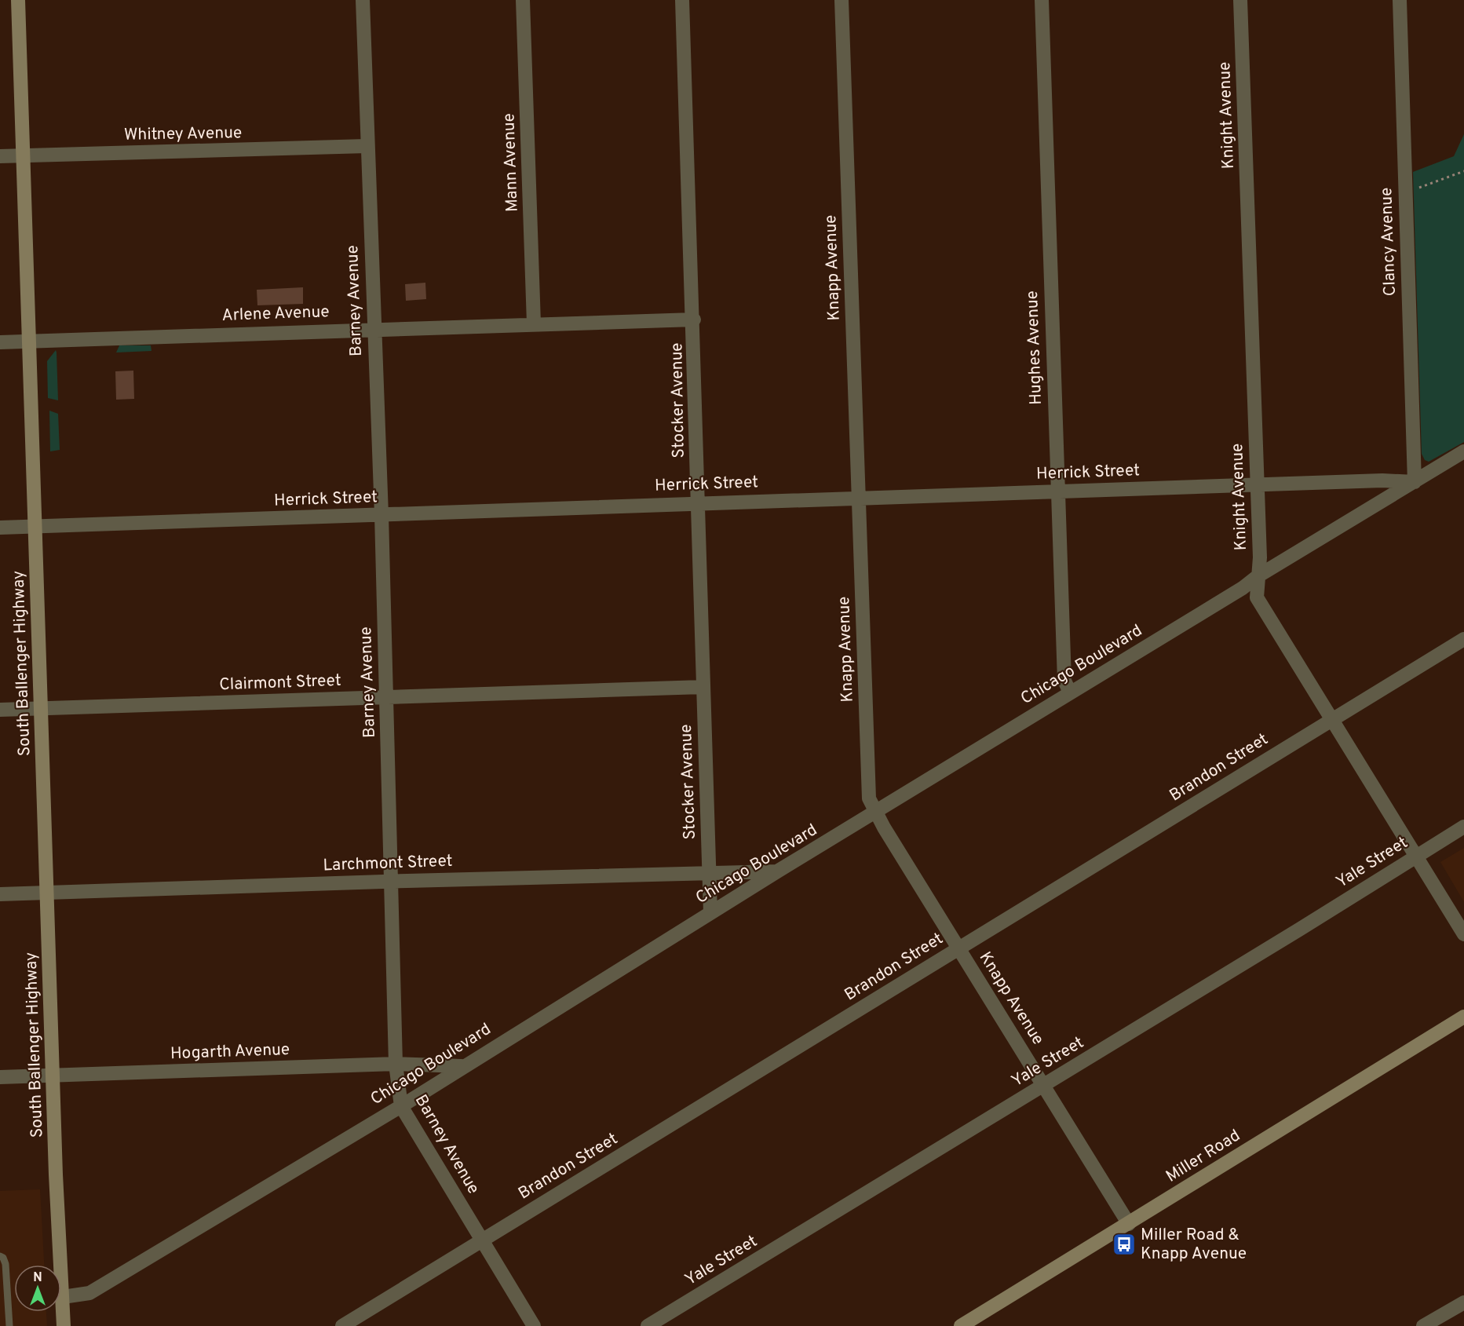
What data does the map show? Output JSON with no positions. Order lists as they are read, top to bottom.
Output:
{
  "streets": {
    "main road": ["South Ballenger Highway", "Miller Road"],
    "street": [
      "Knight Avenue",
      "Whitney Avenue",
      "Mann Avenue",
      "Clancy Avenue",
      "Knapp Avenue",
      "Barney Avenue",
      "Arlene Avenue",
      "Hughes Avenue",
      "Stocker Avenue",
      "Herrick Street",
      "Chicago Boulevard",
      "Clairmont Street",
      "Brandon Street",
      "Yale Street",
      "Larchmont Street",
      "Hogarth Avenue"
    ]
  },
  "crossings": [
    ["Knight Avenue", "Herrick Street"],
    ["Knight Avenue", "Chicago Boulevard"],
    ["Knight Avenue", "Brandon Street"],
    ["Knight Avenue", "Yale Street"],
    ["Whitney Avenue", "Barney Avenue"],
    ["Whitney Avenue", "South Ballenger Highway"],
    ["Mann Avenue", "Arlene Avenue"],
    ["Clancy Avenue", "Herrick Street"],
    ["Clancy Avenue", "Chicago Boulevard"],
    ["Knapp Avenue", "Herrick Street"],
    ["Knapp Avenue", "Chicago Boulevard"],
    ["Knapp Avenue", "Brandon Street"],
    ["Knapp Avenue", "Yale Street"],
    ["Knapp Avenue", "Miller Road"],
    ["Barney Avenue", "Arlene Avenue"],
    ["Barney Avenue", "Herrick Street"],
    ["Barney Avenue", "Chicago Boulevard"],
    ["Barney Avenue", "Clairmont Street"],
    ["Barney Avenue", "Brandon Street"],
    ["Barney Avenue", "Larchmont Street"],
    ["Barney Avenue", "Hogarth Avenue"],
    ["Arlene Avenue", "Stocker Avenue"],
    ["Arlene Avenue", "South Ballenger Highway"],
    ["Hughes Avenue", "Herrick Street"],
    ["Hughes Avenue", "Chicago Boulevard"],
    ["Stocker Avenue", "Herrick Street"],
    ["Stocker Avenue", "Chicago Boulevard"],
    ["Stocker Avenue", "Clairmont Street"],
    ["Stocker Avenue", "Larchmont Street"],
    ["Herrick Street", "South Ballenger Highway"],
    ["Herrick Street", "Chicago Boulevard"],
    ["South Ballenger Highway", "Chicago Boulevard"],
    ["South Ballenger Highway", "Clairmont Street"],
    ["South Ballenger Highway", "Larchmont Street"],
    ["South Ballenger Highway", "Hogarth Avenue"],
    ["Chicago Boulevard", "Larchmont Street"],
    ["Chicago Boulevard", "Hogarth Avenue"]
  ],
  "places": {
    "bus stop": ["Miller Road & Knapp Avenue"]
  },
  "north": "top"
}
